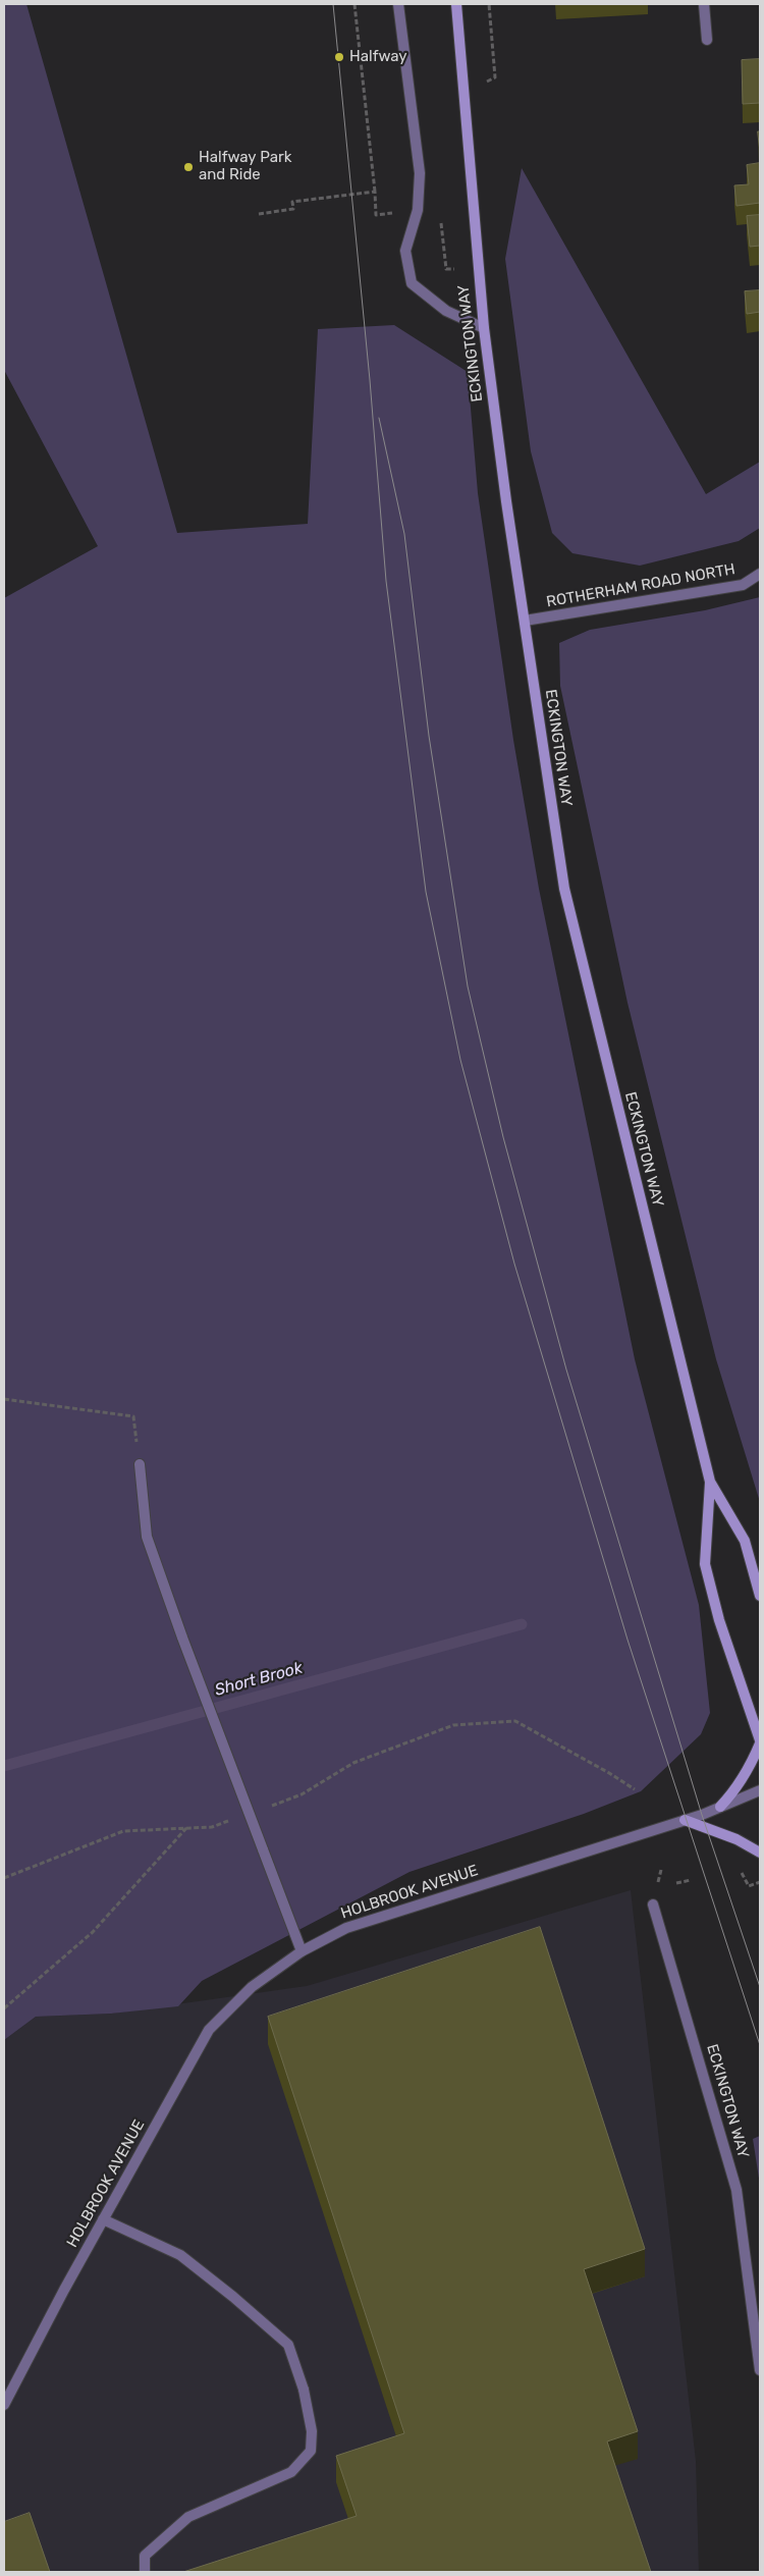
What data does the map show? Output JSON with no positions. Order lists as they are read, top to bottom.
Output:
{
  "streets": {
    "main road": ["ECKINGTON WAY"],
    "street": ["ROTHERHAM ROAD NORTH", "HOLBROOK AVENUE"]
  },
  "crossings": [
    ["ECKINGTON WAY", "ROTHERHAM ROAD NORTH"]
  ],
  "water": ["Short Brook"],
  "places": ["Halfway", "Halfway Park and Ride"]
}
